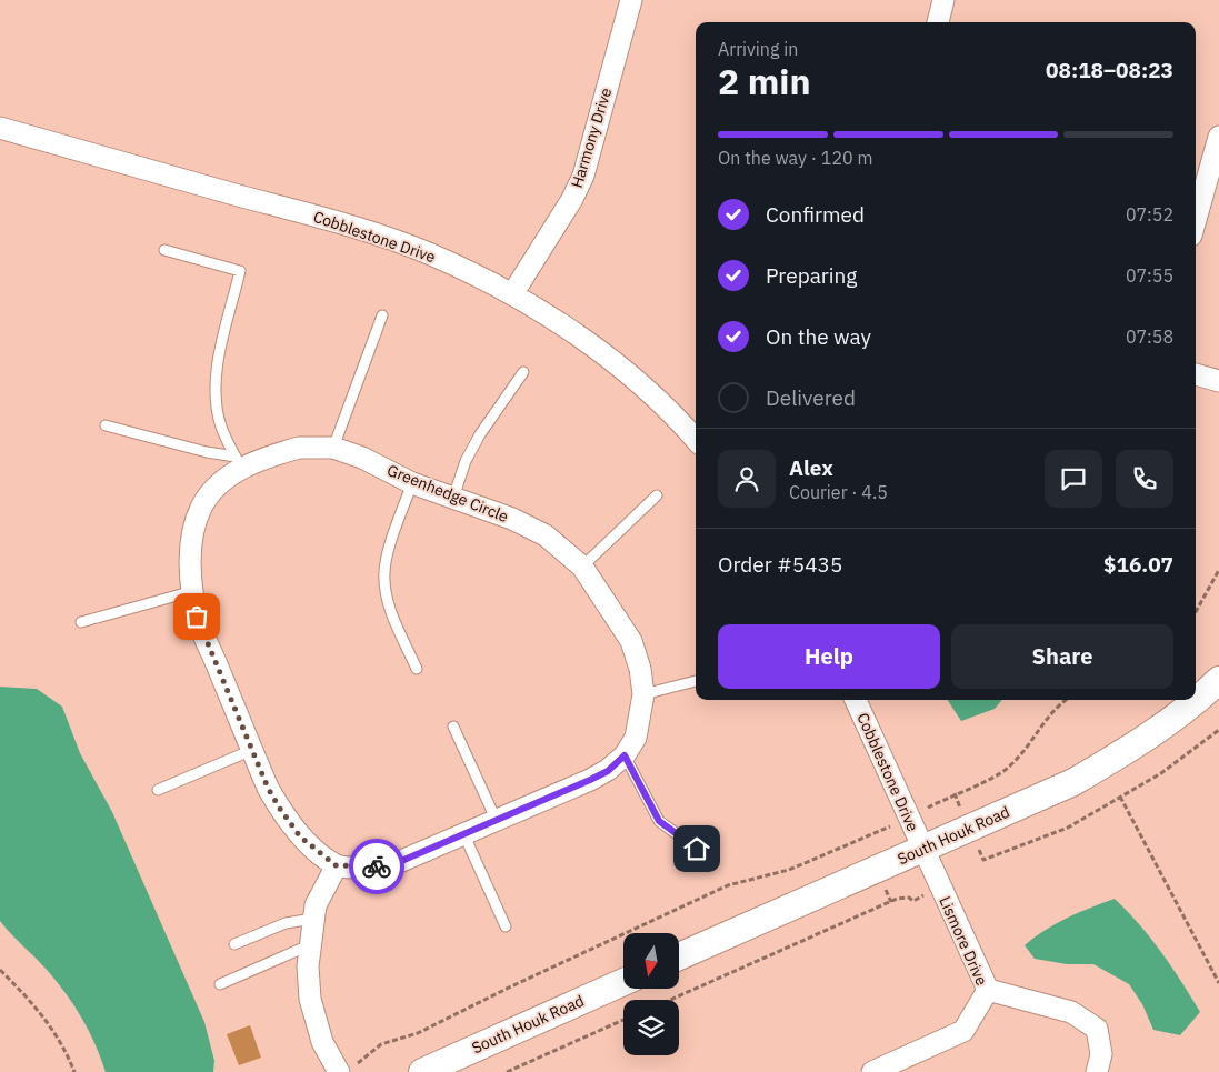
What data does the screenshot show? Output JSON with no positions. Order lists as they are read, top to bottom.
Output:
{
  "streets": {
    "street": [
      "Harmony Drive",
      "Cobblestone Drive",
      "Greenhedge Circle",
      "South Houk Road",
      "Lismore Drive"
    ]
  },
  "crossings": [
    ["Harmony Drive", "Cobblestone Drive"],
    ["Cobblestone Drive", "South Houk Road"],
    ["Cobblestone Drive", "Lismore Drive"],
    ["South Houk Road", "Lismore Drive"]
  ],
  "north": "bottom",
  "page": {
    "heading": ["2 min", "Arriving in", "08:18–08:23"],
    "panel": [
      "Alex",
      "Courier · 4.5",
      "Order #5435",
      "$16.07"
    ],
    "bar": "On the way · 120 m",
    "list": [
      ["Confirmed", "07:52"],
      ["Preparing", "07:55"],
      ["On the way", "07:58"],
      "Delivered"
    ],
    "buttons": ["Help", "Share"]
  }
}
